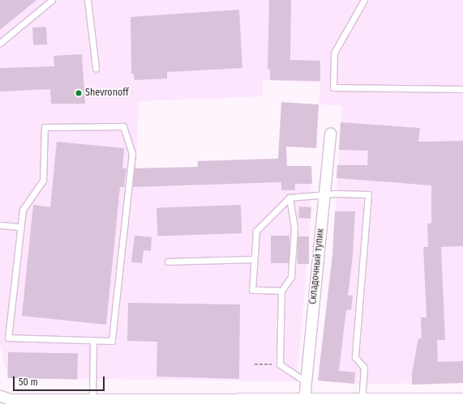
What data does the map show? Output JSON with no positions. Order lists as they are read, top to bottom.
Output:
{
  "streets": {
    "street": ["Складочный тупик"]
  },
  "places": ["Shevronoff"],
  "scale_bar": "50 m"
}
